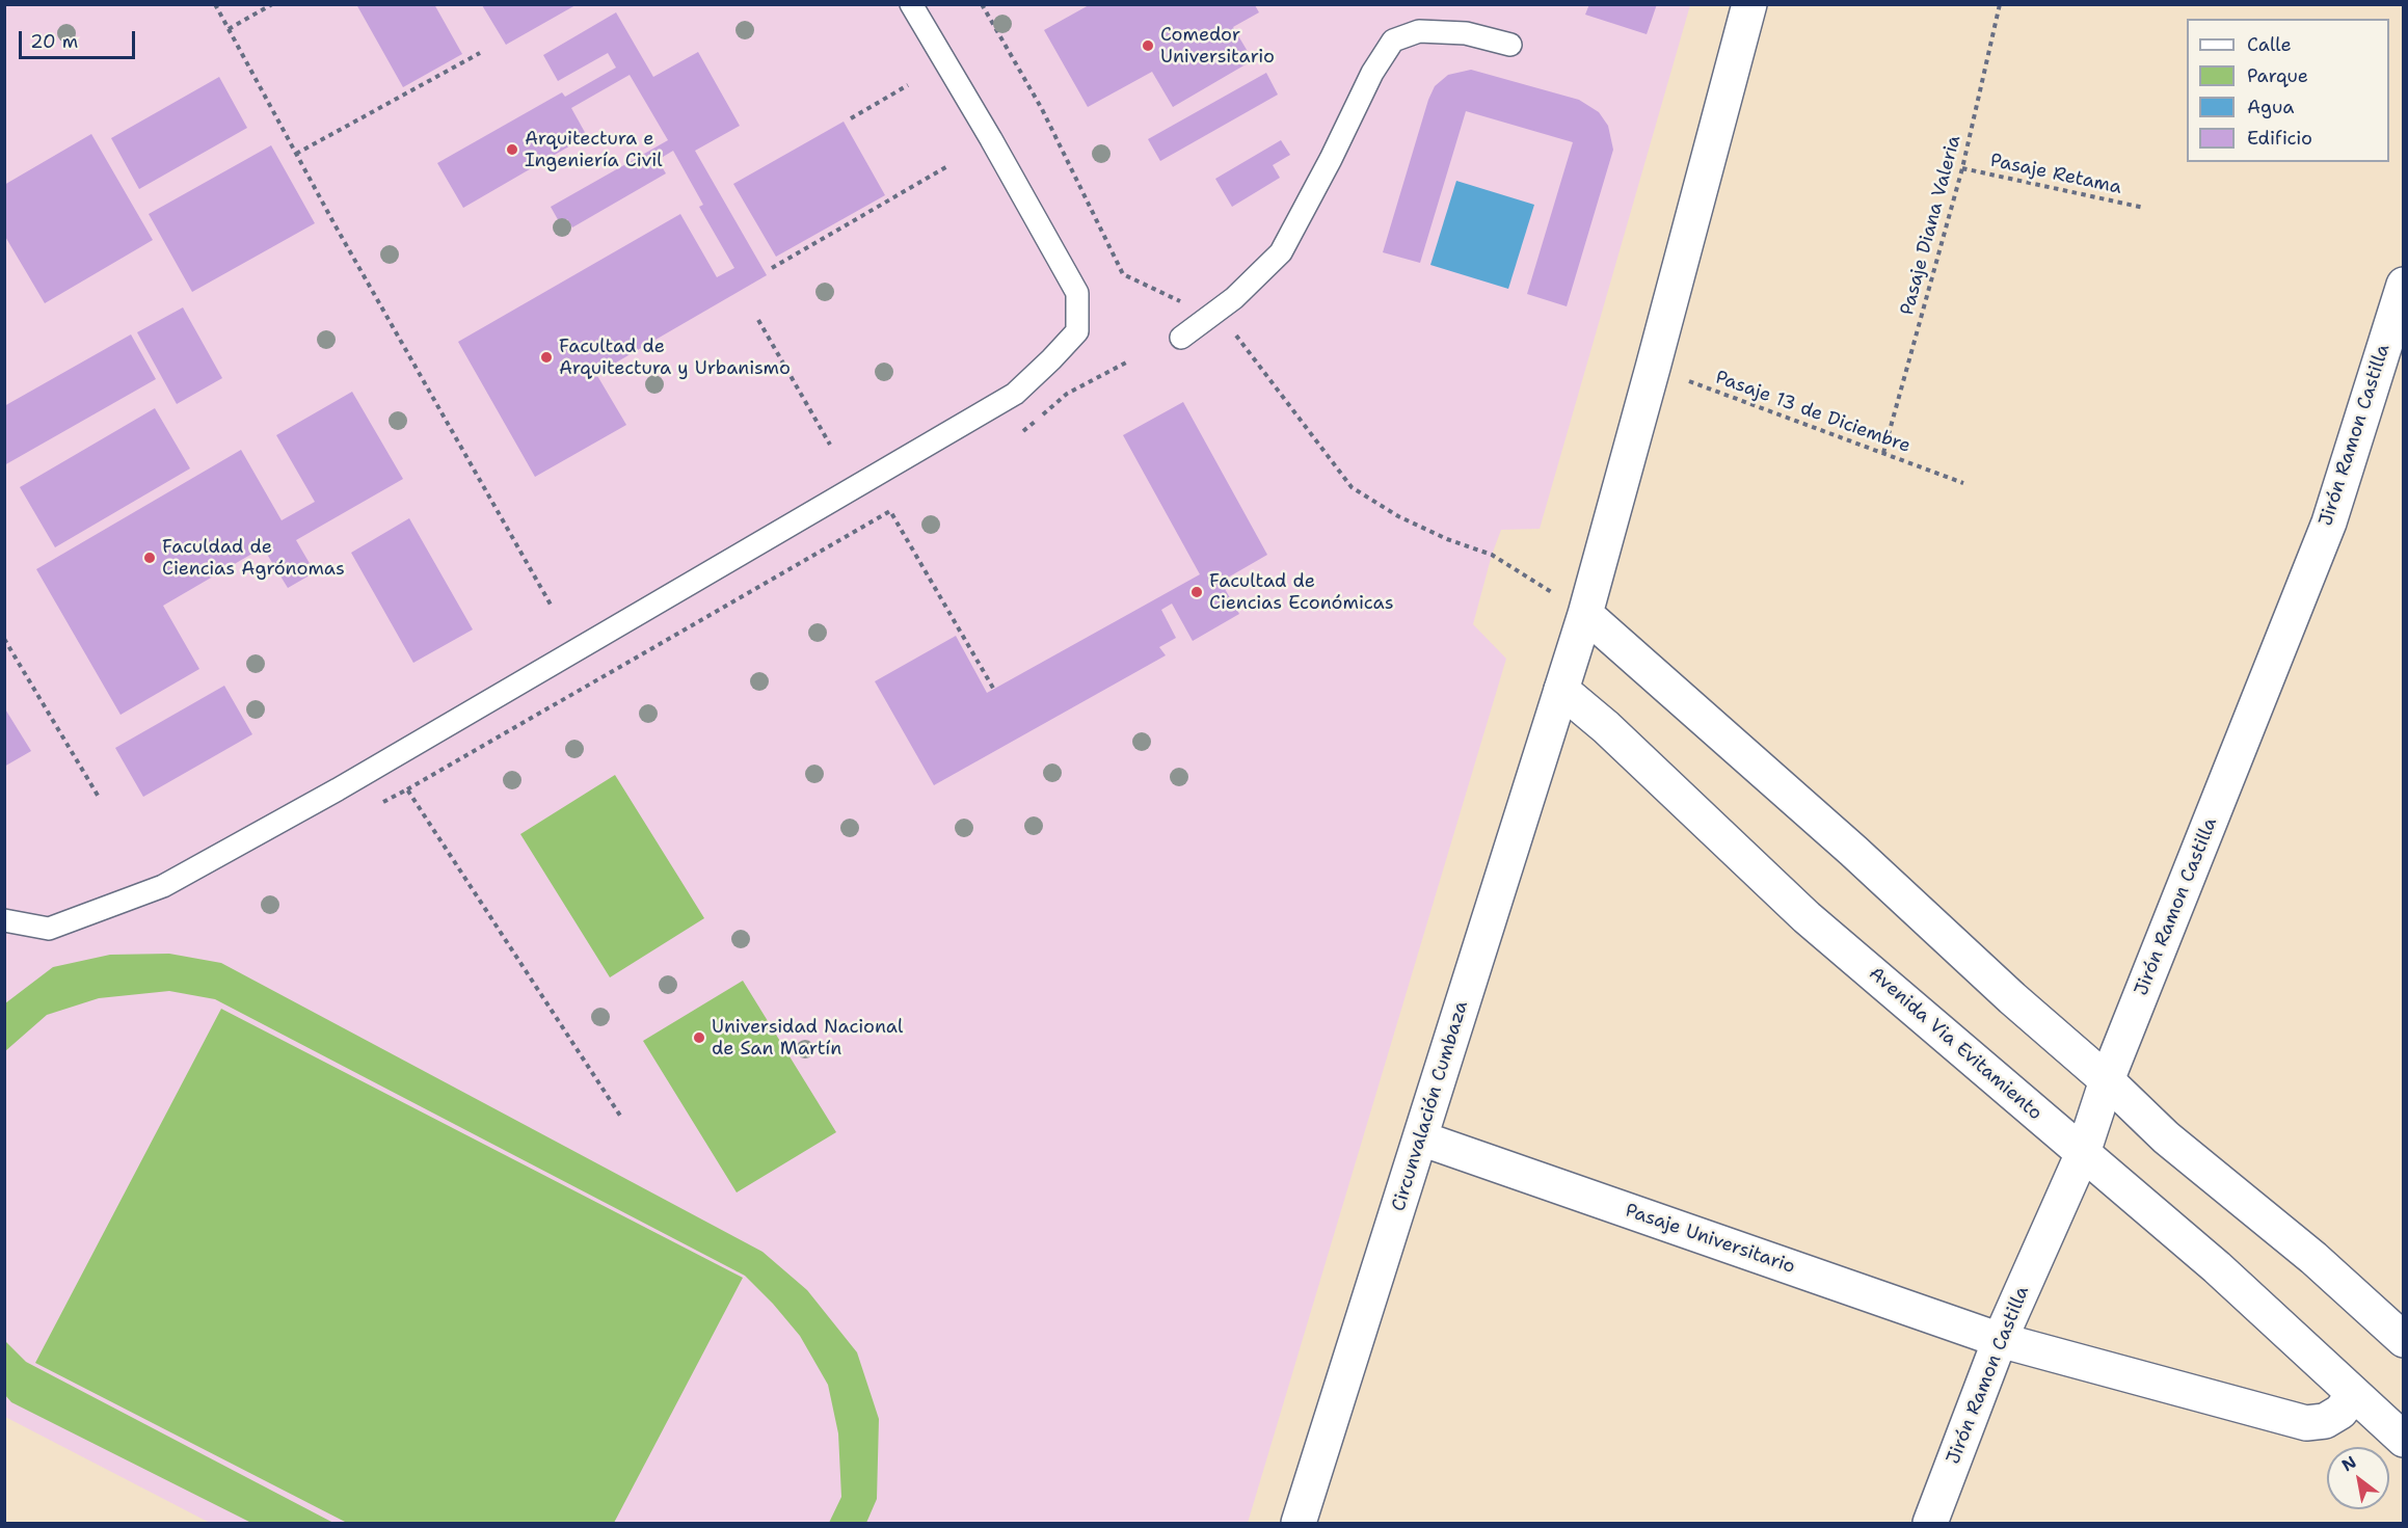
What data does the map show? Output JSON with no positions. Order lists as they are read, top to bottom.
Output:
{
  "streets": {
    "street": [
      "Jirón Ramon Castilla",
      "Avenida Via Evitamiento",
      "Circunvalación Cumbaza",
      "Pasaje Universitario"
    ],
    "path": ["Pasaje Retama", "Pasaje Diana Valeria", "Pasaje 13 de Diciembre"]
  },
  "crossings": [
    ["Pasaje Retama", "Pasaje Diana Valeria"],
    ["Pasaje Diana Valeria", "Pasaje 13 de Diciembre"],
    ["Pasaje 13 de Diciembre", "Circunvalación Cumbaza"],
    ["Jirón Ramon Castilla", "Avenida Via Evitamiento"],
    ["Jirón Ramon Castilla", "Pasaje Universitario"],
    ["Avenida Via Evitamiento", "Circunvalación Cumbaza"],
    ["Circunvalación Cumbaza", "Pasaje Universitario"]
  ],
  "places": [
    "Comedor Universitario",
    "Arquitectura e Ingeniería Civil",
    "Facultad de Arquitectura y Urbanismo",
    "Faculdad de Ciencias Agrónomas",
    "Facultad de Ciencias Económicas",
    "Universidad Nacional de San Martín"
  ],
  "legend": [
    "Calle",
    "Parque",
    "Agua",
    "Edificio"
  ],
  "scale_bar": "20 m",
  "north": "top left"
}
